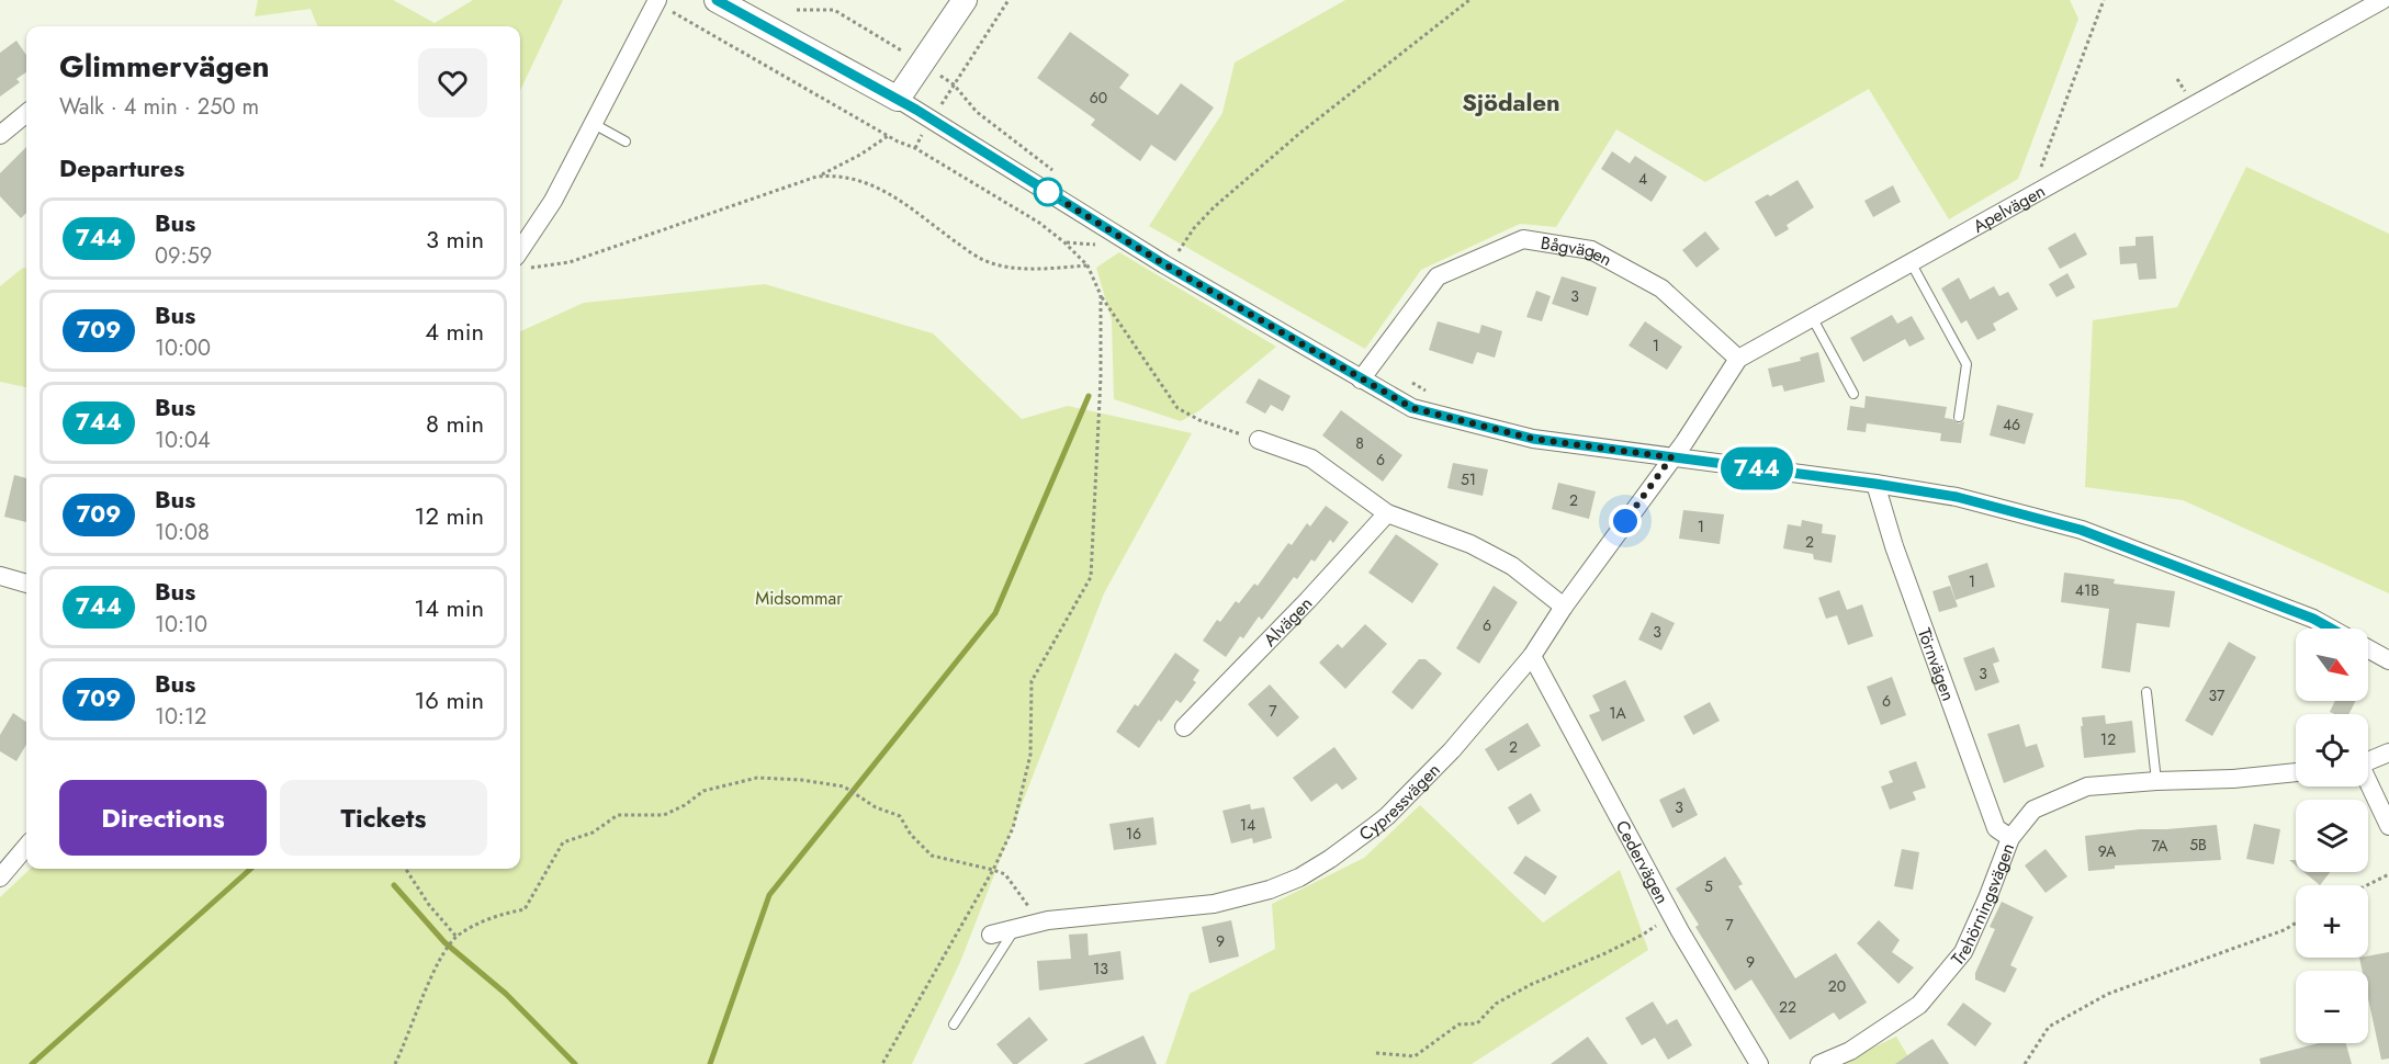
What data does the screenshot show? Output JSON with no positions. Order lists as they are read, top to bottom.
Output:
{
  "streets": {
    "street": [
      "Apelvägen",
      "Bågvägen",
      "Alvägen",
      "Törnvägen",
      "Cypressvägen",
      "Cedervägen",
      "Trehörningsvägen"
    ]
  },
  "crossings": [
    ["Apelvägen", "Bågvägen"],
    ["Apelvägen", "Cypressvägen"],
    ["Törnvägen", "Trehörningsvägen"],
    ["Cypressvägen", "Cedervägen"]
  ],
  "districts": ["Sjödalen"],
  "parks": ["Midsommar"],
  "lines": ["bus line 744"],
  "house_numbers": [
    "60",
    "4",
    "3",
    "1",
    "46",
    "8",
    "6",
    "51",
    "2",
    "1",
    "2",
    "1",
    "41B",
    "6",
    "3",
    "3",
    "37",
    "6",
    "7",
    "1A",
    "12",
    "2",
    "3",
    "14",
    "16",
    "5B",
    "7A",
    "9A",
    "5",
    "7",
    "9",
    "9",
    "13",
    "20",
    "22"
  ],
  "north": "bottom right",
  "page": {
    "on_map": "744",
    "heading": [
      ["Glimmervägen", "Walk · 4 min · 250 m"],
      "Departures"
    ],
    "list": [
      {
        "mark": "744",
        "name": "Bus",
        "note": "09:59",
        "value": "3 min"
      },
      {
        "mark": "709",
        "name": "Bus",
        "note": "10:00",
        "value": "4 min"
      },
      {
        "mark": "744",
        "name": "Bus",
        "note": "10:04",
        "value": "8 min"
      },
      {
        "mark": "709",
        "name": "Bus",
        "note": "10:08",
        "value": "12 min"
      },
      {
        "mark": "744",
        "name": "Bus",
        "note": "10:10",
        "value": "14 min"
      },
      {
        "mark": "709",
        "name": "Bus",
        "note": "10:12",
        "value": "16 min"
      }
    ],
    "map_buttons": ["+", "−"],
    "buttons": ["Directions", "Tickets"]
  }
}
